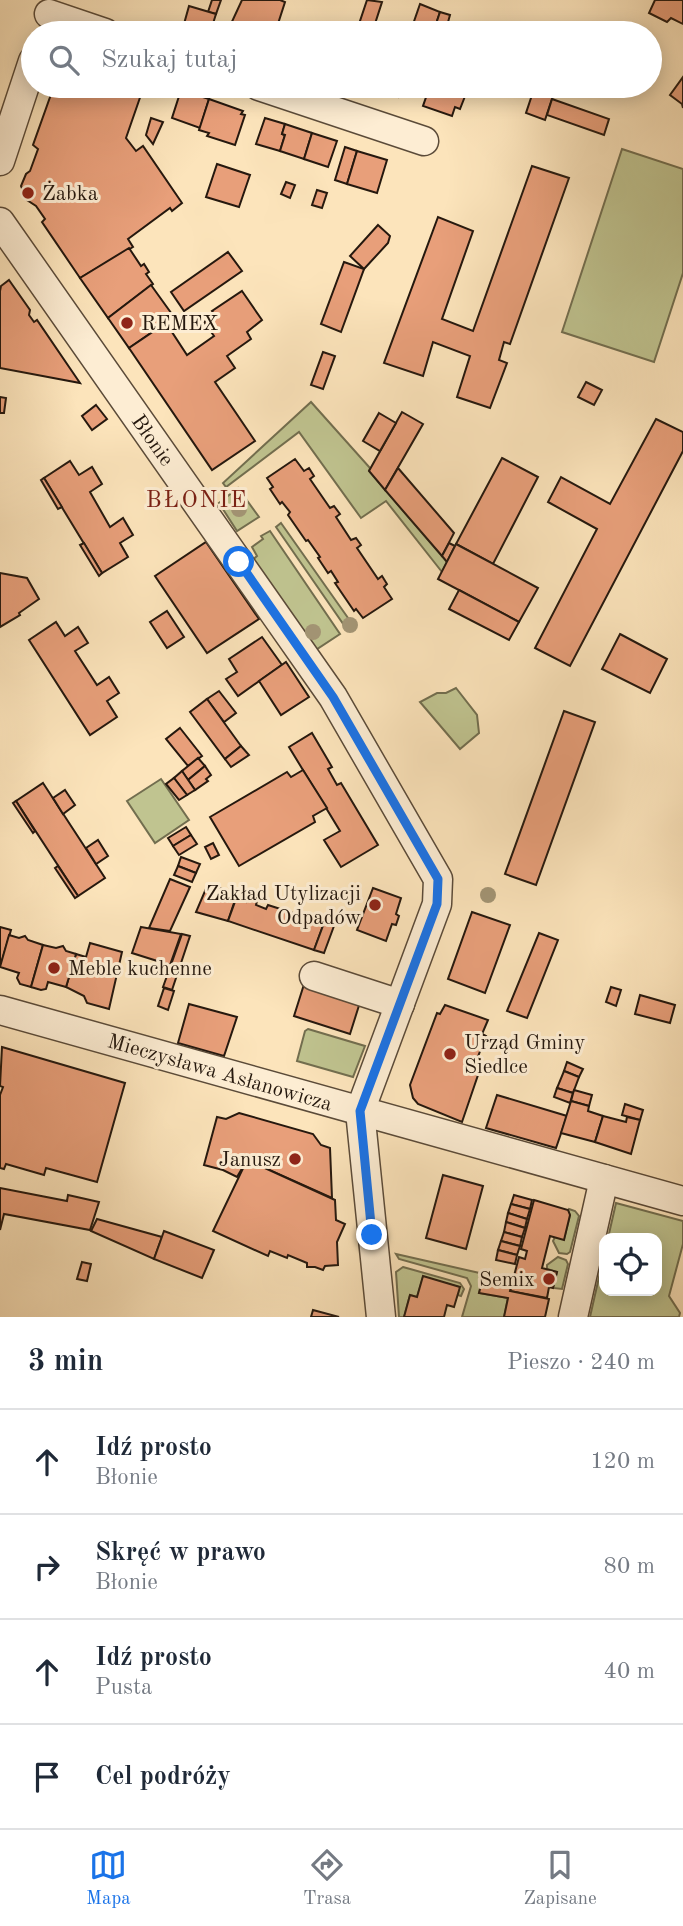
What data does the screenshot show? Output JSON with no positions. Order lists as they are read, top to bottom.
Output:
{
  "streets": {
    "street": ["Błonie", "Mieczysława Asłanowicza"]
  },
  "crossings": [
    ["Błonie", "Mieczysława Asłanowicza"]
  ],
  "districts": ["BŁONIE"],
  "places": [
    "Żabka",
    "REMEX",
    "Zakład Utylizacji Odpadów",
    "Meble kuchenne",
    "Urząd Gminy Siedlce",
    "Janusz",
    "Semix"
  ],
  "page": {
    "search": "Szukaj tutaj",
    "heading": ["3 min", "Pieszo · 240 m"],
    "list": [
      ["Idź prosto", "Błonie", "120 m"],
      ["Skręć w prawo", "Błonie", "80 m"],
      ["Idź prosto", "Pusta", "40 m"],
      "Cel podróży"
    ],
    "nav": ["Mapa", "Trasa", "Zapisane"]
  }
}
